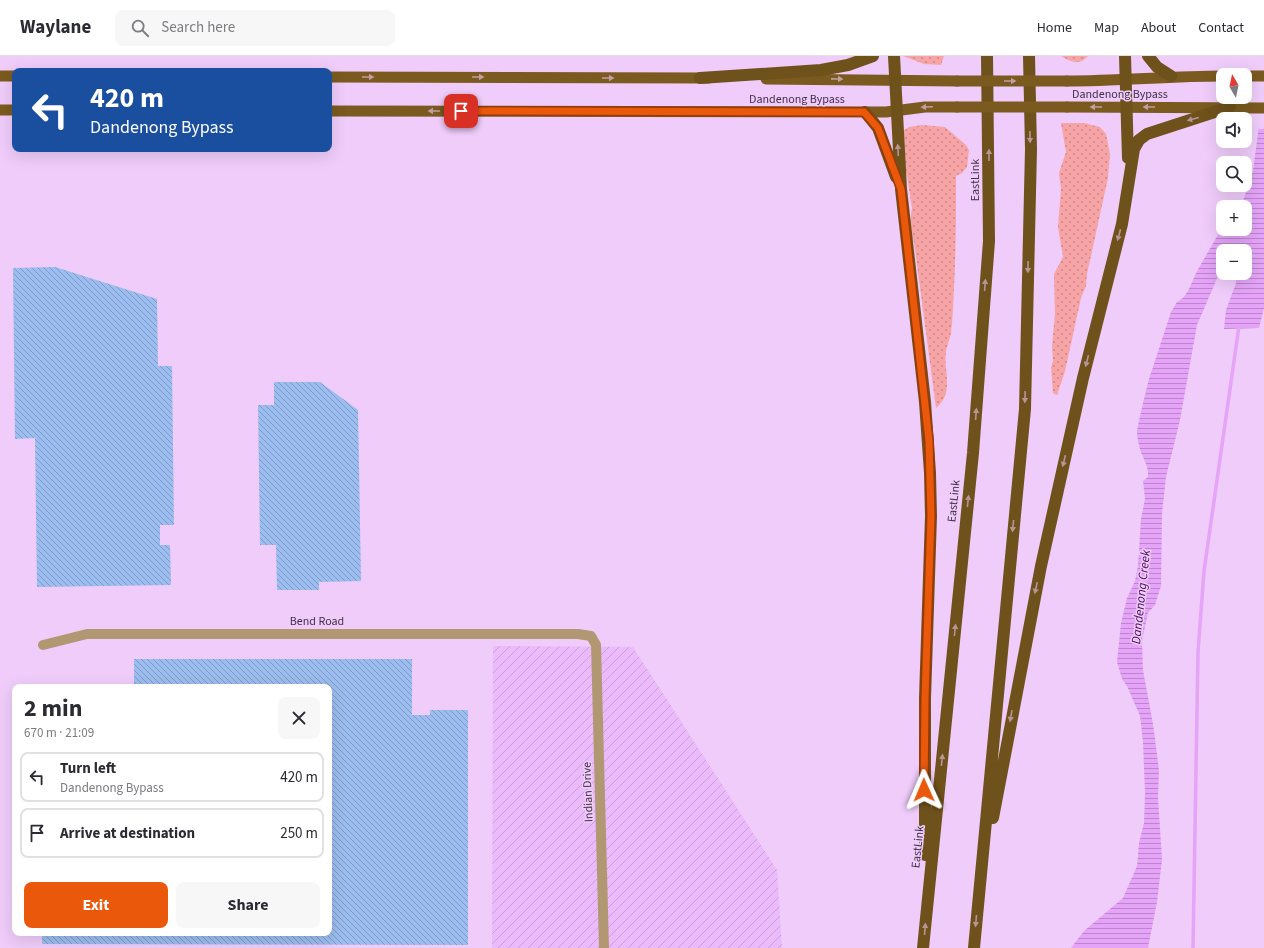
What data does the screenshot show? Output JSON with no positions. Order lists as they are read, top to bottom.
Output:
{
  "streets": {
    "highway": ["Dandenong Bypass", "EastLink"],
    "street": ["Bend Road", "Indian Drive"]
  },
  "crossings": [
    ["Bend Road", "Indian Drive"]
  ],
  "water": ["Dandenong Creek"],
  "north": "top",
  "page": {
    "header": "Waylane",
    "search": "Search here",
    "nav": [
      "Home",
      "Map",
      "About",
      "Contact"
    ],
    "map_buttons": ["+", "−"],
    "turn": ["420 m", "Dandenong Bypass"],
    "heading": ["2 min", "670 m · 21:09"],
    "list": [
      {
        "name": "Turn left",
        "note": "Dandenong Bypass",
        "value": "420 m"
      },
      {
        "name": "Arrive at destination",
        "value": "250 m"
      }
    ],
    "buttons": ["Exit", "Share"]
  }
}
